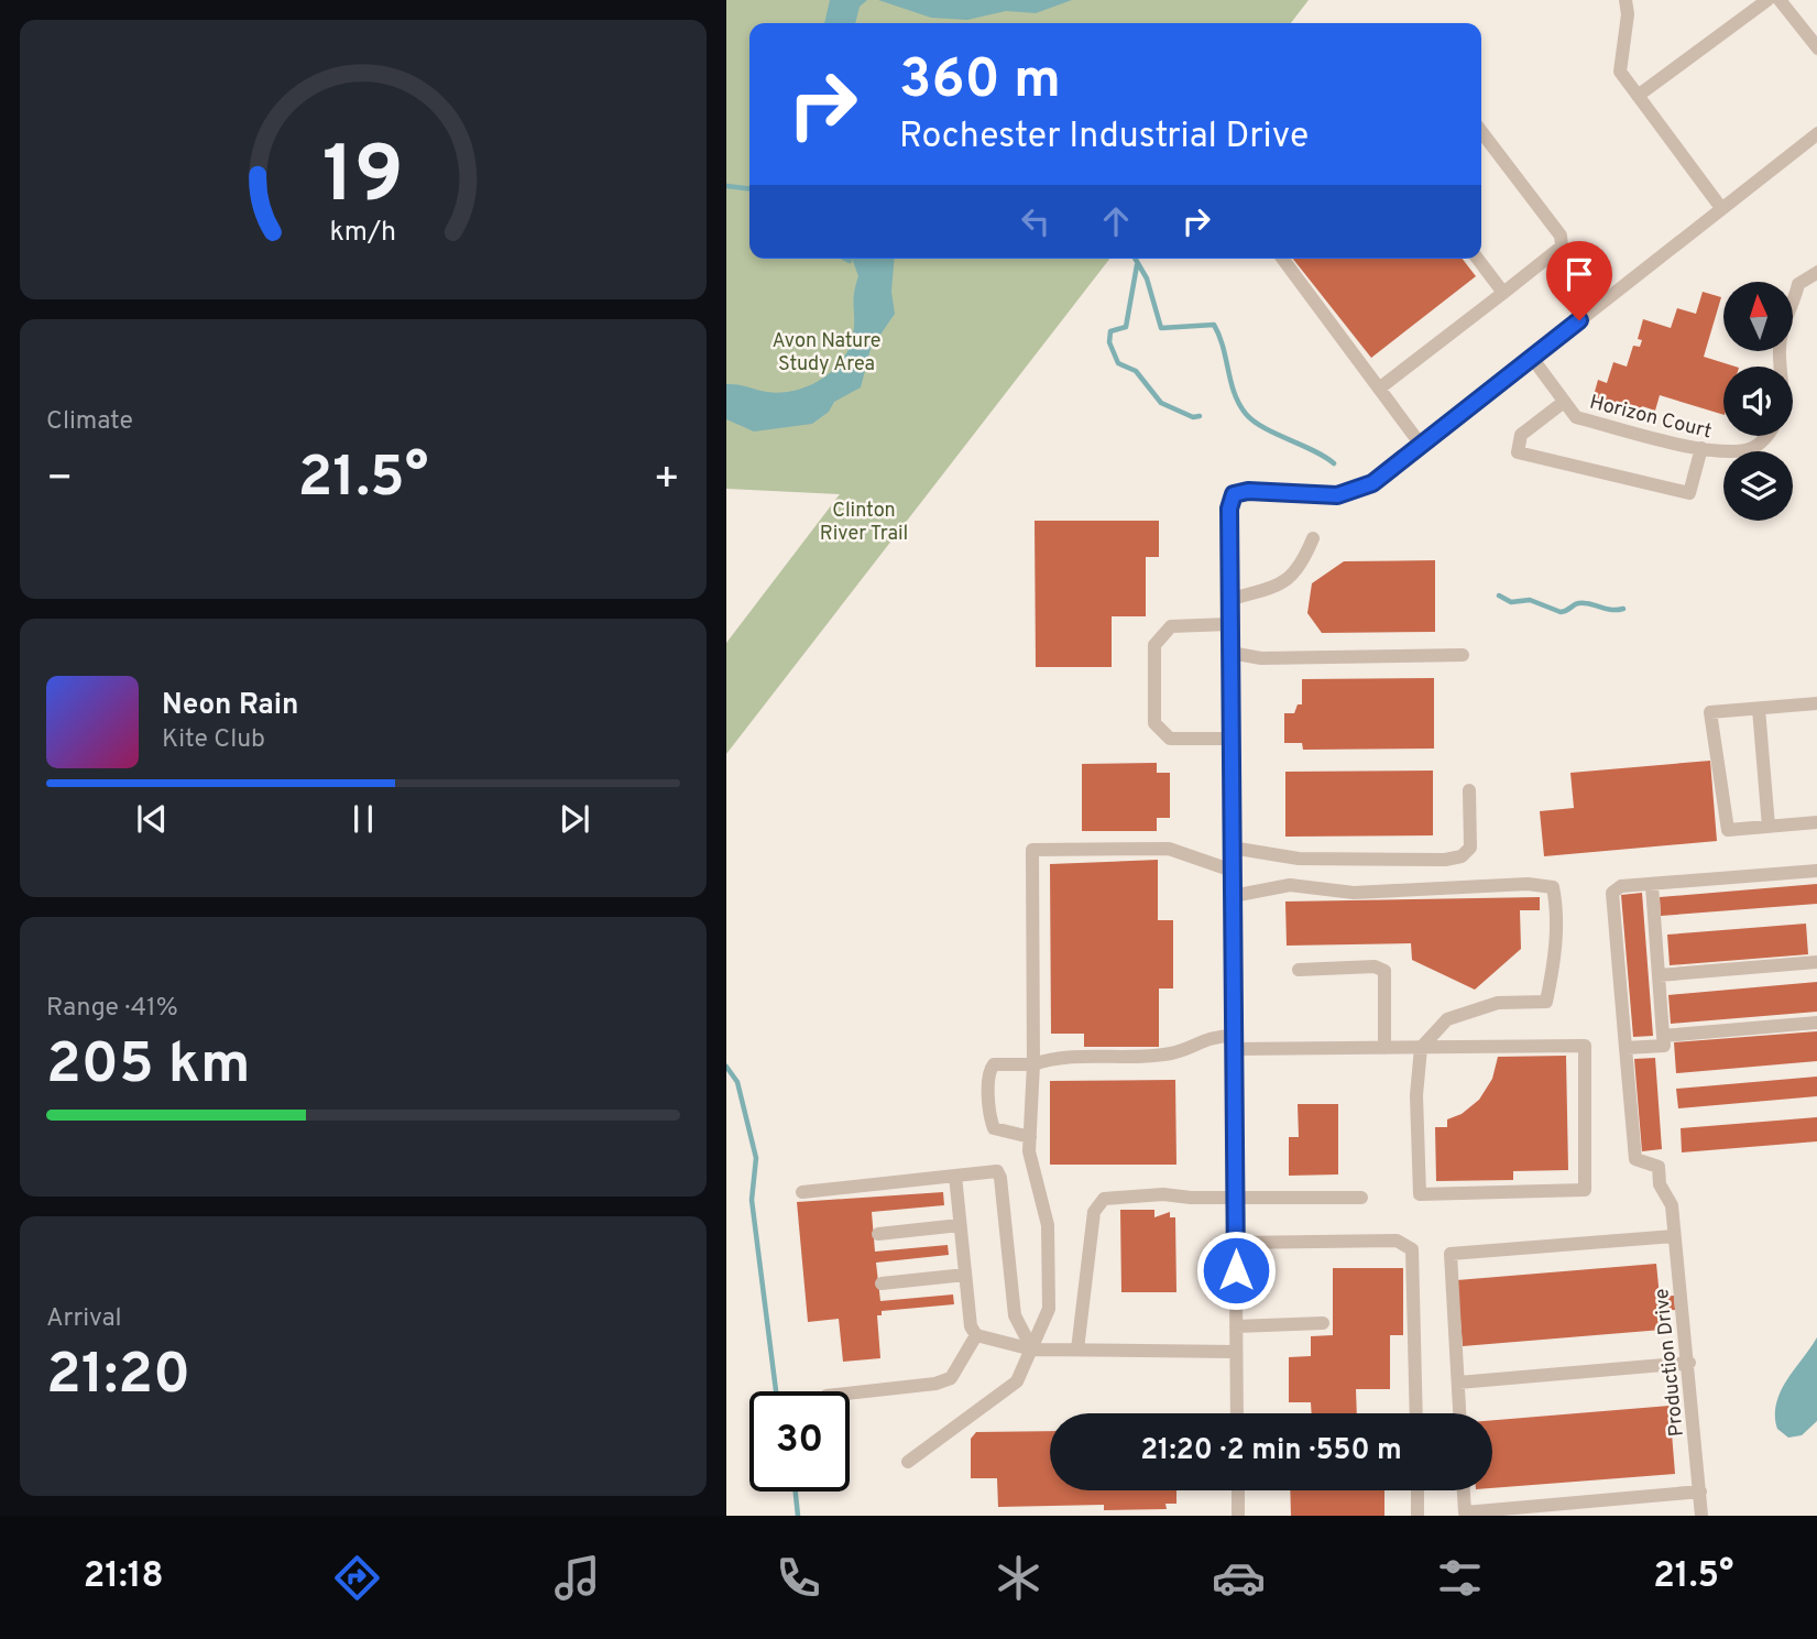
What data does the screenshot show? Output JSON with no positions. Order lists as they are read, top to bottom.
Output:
{
  "streets": {
    "street": ["Horizon Court", "Production Drive"]
  },
  "parks": ["Avon Nature Study Area", "Clinton River Trail"],
  "north": "top",
  "page": {
    "turn": ["360 m", "Rochester Industrial Drive"],
    "tile": [
      "Climate",
      ["Range · 41%", "205 km"],
      ["Arrival", "21:20"]
    ],
    "heat": ["−", "21.5°", "+"],
    "song": ["Neon Rain", "Kite Club"],
    "limit": "30",
    "trip": "21:20 · 2 min · 550 m",
    "tabs": ["21:18", "21.5°"],
    "gauge": ["19", "km/h"]
  }
}
